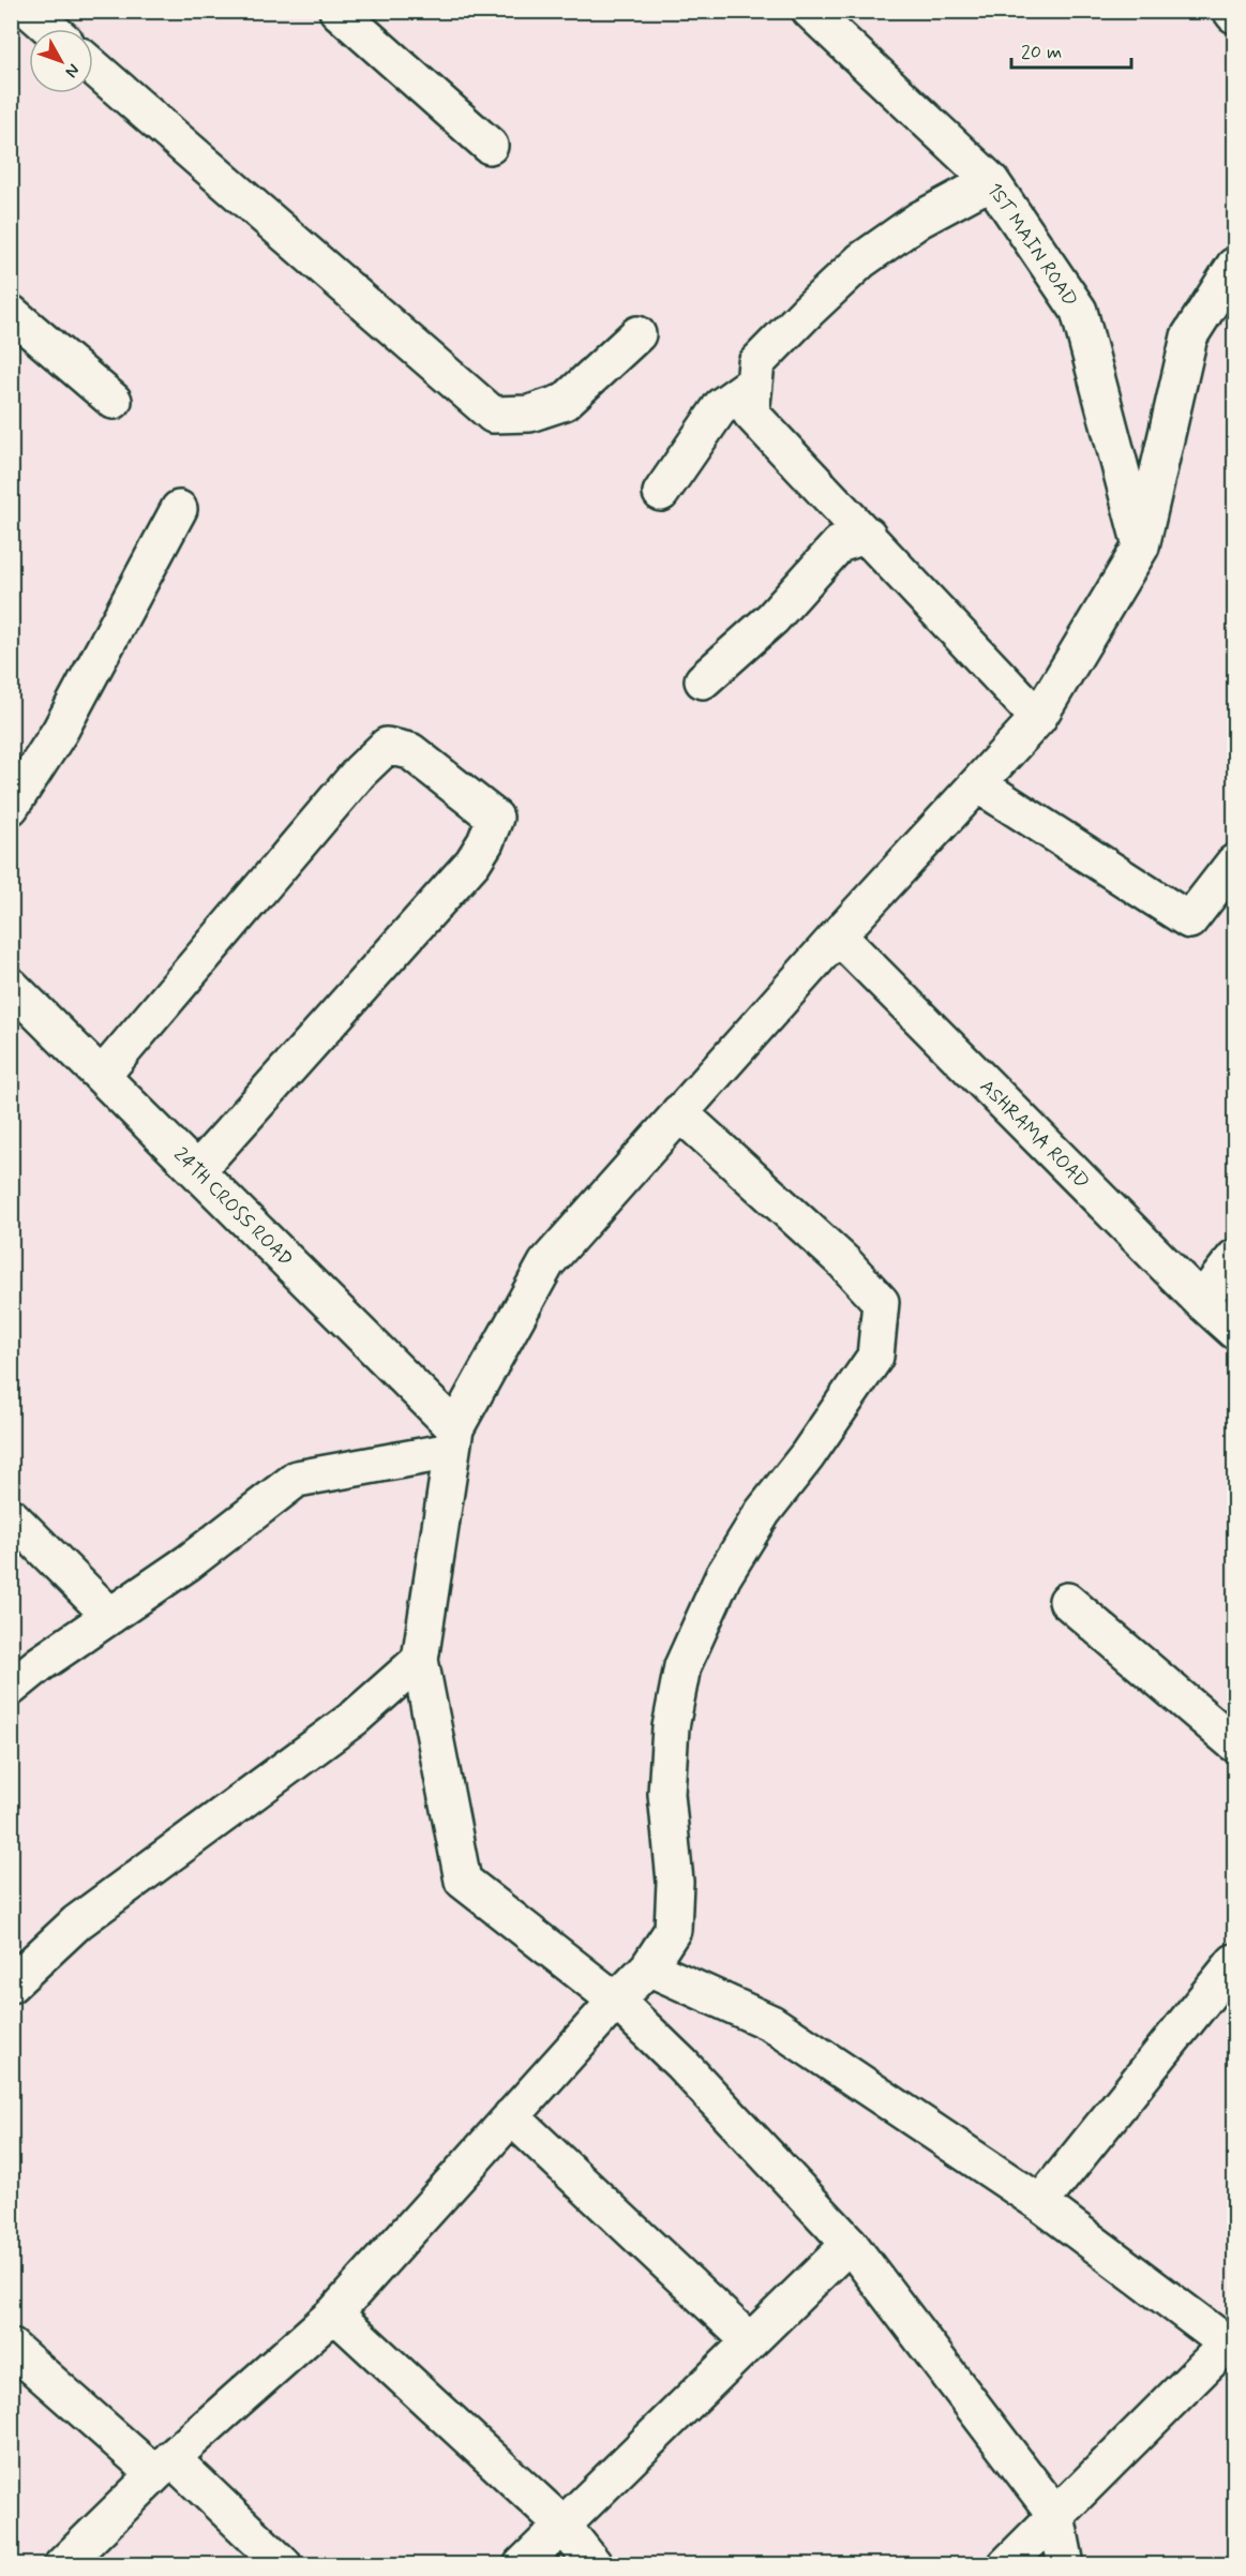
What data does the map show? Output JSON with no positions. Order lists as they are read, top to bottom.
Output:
{
  "streets": {
    "street": ["1ST MAIN ROAD", "ASHRAMA ROAD", "24TH CROSS ROAD"]
  },
  "scale_bar": "20 m",
  "north": "bottom right"
}
